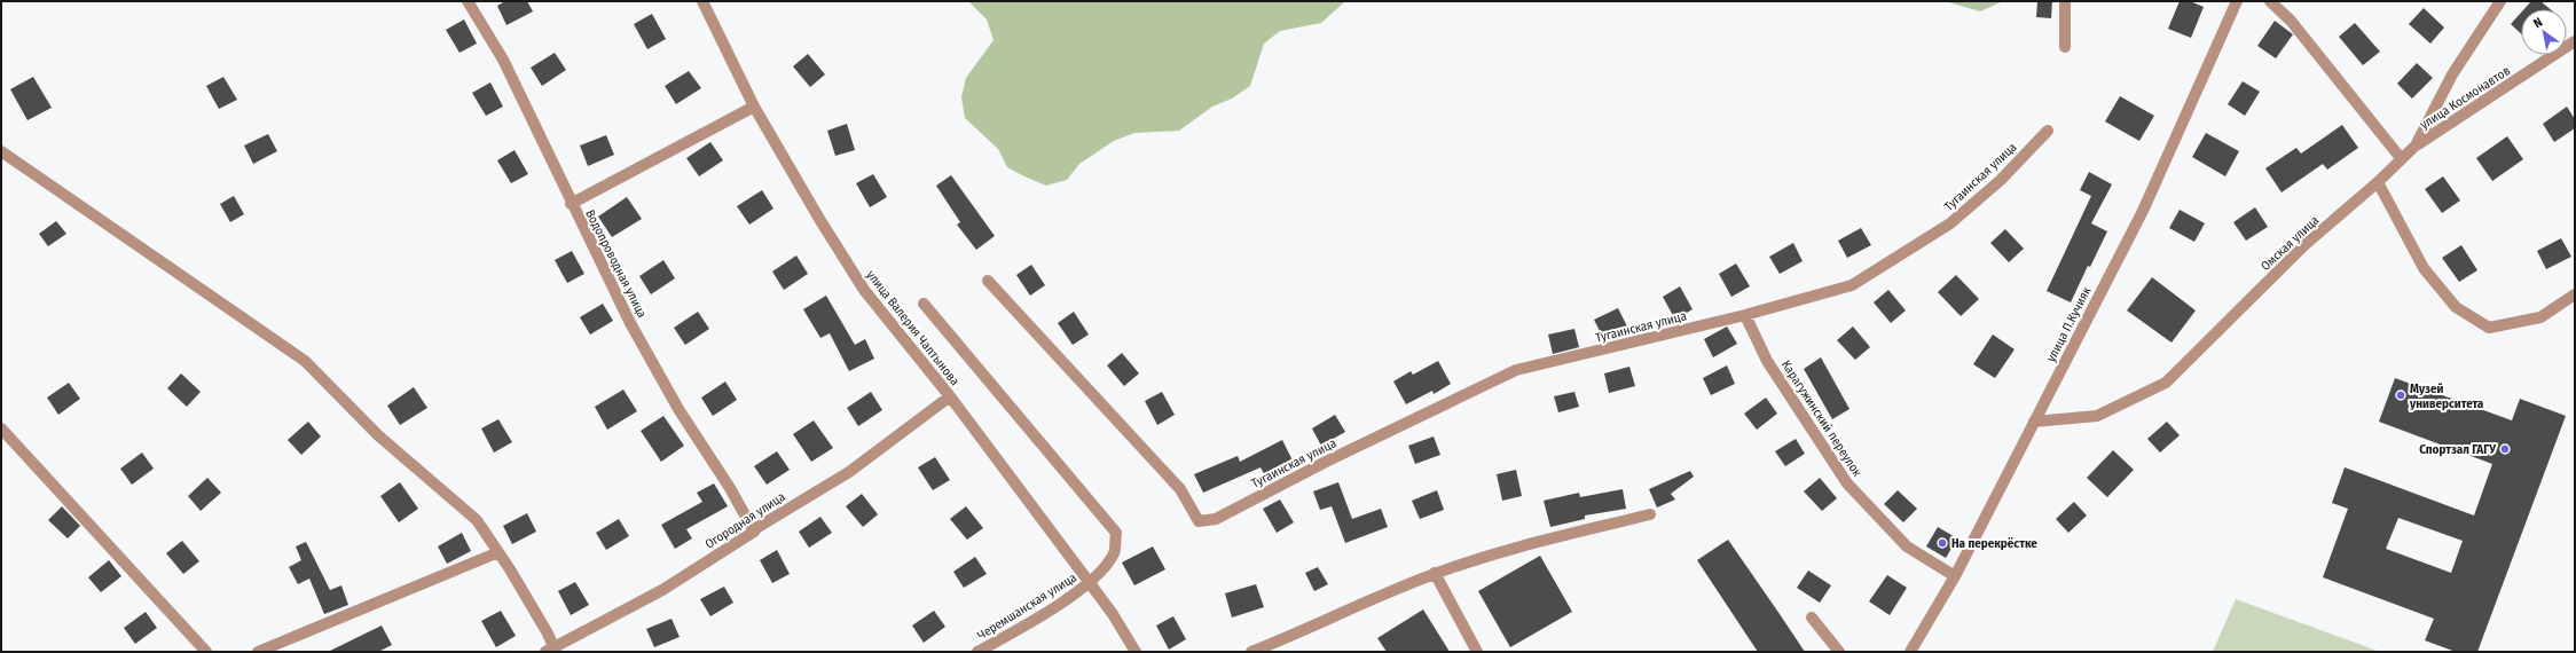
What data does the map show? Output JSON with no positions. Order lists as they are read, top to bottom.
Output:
{
  "streets": {
    "street": [
      "улица Космонавтов",
      "Тугаинская улица",
      "Омская улица",
      "Водопроводная улица",
      "улица П.Кучияк",
      "улица Валерия Чаптынова",
      "Карагужинский переулок",
      "Огородная улица",
      "Черемшанская улица"
    ]
  },
  "crossings": [
    ["улица Космонавтов", "Омская улица"],
    ["Тугаинская улица", "Карагужинский переулок"],
    ["Омская улица", "улица П.Кучияк"],
    ["Водопроводная улица", "Огородная улица"],
    ["улица П.Кучияк", "Карагужинский переулок"],
    ["улица Валерия Чаптынова", "Огородная улица"],
    ["улица Валерия Чаптынова", "Черемшанская улица"]
  ],
  "places": ["Музей университета", "Спортзал ГАГУ", "На перекрёстке"],
  "north": "top left"
}
